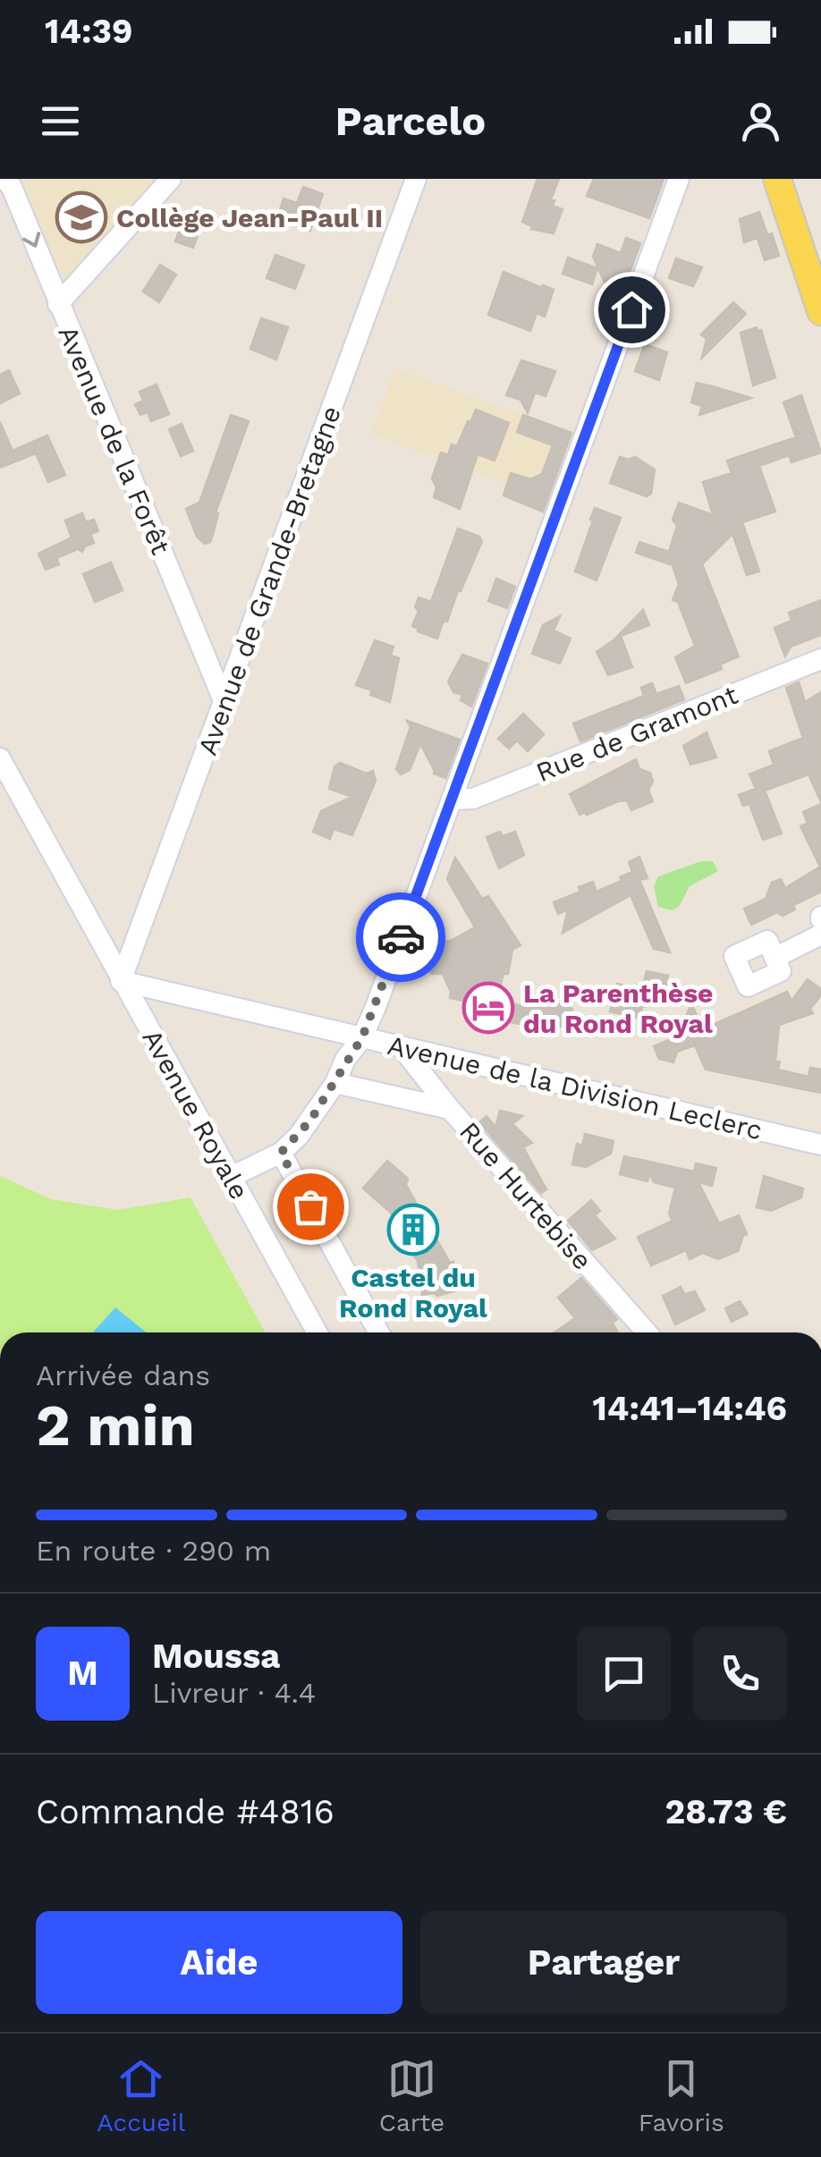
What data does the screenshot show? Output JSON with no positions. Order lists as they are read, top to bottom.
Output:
{
  "streets": {
    "street": [
      "Avenue de la Forêt",
      "Avenue de Grande-Bretagne",
      "Rue de Gramont",
      "Avenue de la Division Leclerc",
      "Avenue Royale",
      "Rue Hurtebise"
    ]
  },
  "crossings": [
    ["Avenue de la Forêt", "Avenue de Grande-Bretagne"],
    ["Avenue de Grande-Bretagne", "Avenue de la Division Leclerc"],
    ["Avenue de Grande-Bretagne", "Avenue Royale"],
    ["Avenue de la Division Leclerc", "Avenue Royale"],
    ["Avenue de la Division Leclerc", "Rue Hurtebise"]
  ],
  "places": {
    "school or university": ["Collège Jean-Paul II"],
    "hotel": ["La Parenthèse du Rond Royal"],
    "building": ["Castel du Rond Royal"]
  },
  "page": {
    "status": "14:39",
    "header": "Parcelo",
    "heading": ["2 min", "Arrivée dans", "14:41–14:46"],
    "panel": [
      "Moussa",
      "Livreur · 4.4",
      "Commande #4816",
      "28.73 €"
    ],
    "bar": "En route · 290 m",
    "round": "M",
    "buttons": ["Aide", "Partager"],
    "tabs": ["Accueil", "Carte", "Favoris"]
  }
}
